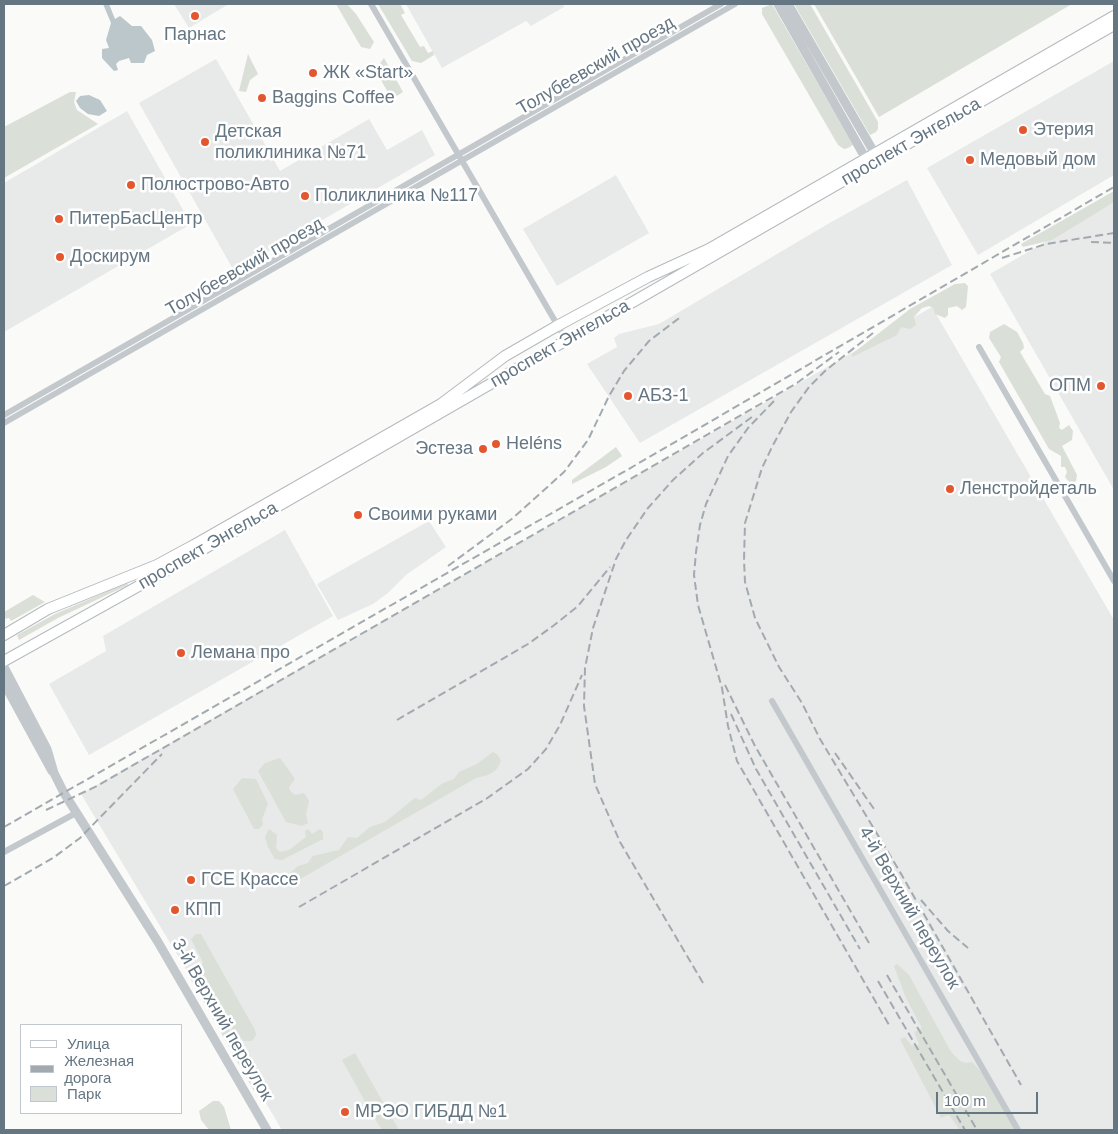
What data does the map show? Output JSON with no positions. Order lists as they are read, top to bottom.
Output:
{
  "streets": {
    "main road": ["проспект Энгельса"],
    "street": ["Толубеевский проезд", "4-й Верхний переулок", "3-й Верхний переулок"]
  },
  "places": [
    "Парнас",
    "ЖК «Start»",
    "Baggins Coffee",
    "Этерия",
    "Детская поликлиника №71",
    "Медовый дом",
    "Полюстрово-Авто",
    "Поликлиника №117",
    "ПитерБасЦентр",
    "Доскирум",
    "ОПМ",
    "АБЗ-1",
    "Heléns",
    "Эстеза",
    "Ленстройдеталь",
    "Своими руками",
    "Лемана про",
    "ГСЕ Крассе",
    "КПП",
    "МРЭО ГИБДД №1"
  ],
  "legend": ["Улица", "Железная дорога", "Парк"],
  "scale_bar": "100 m"
}
